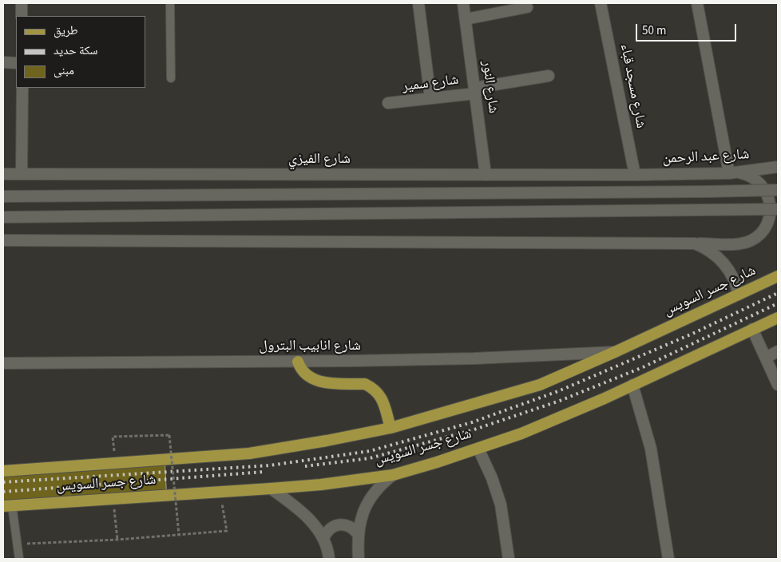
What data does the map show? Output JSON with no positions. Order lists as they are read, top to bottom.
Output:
{
  "streets": {
    "main road": [
      "شارع سمير",
      "شارع مسجد قباء",
      "شارع النور",
      "شارع عبد الرحمن",
      "شارع الفيزي",
      "شارع جسر السويس",
      "شارع انابيب البترول"
    ]
  },
  "crossings": [
    ["شارع سمير", "شارع النور"],
    ["شارع مسجد قباء", "شارع عبد الرحمن"],
    ["شارع مسجد قباء", "شارع الفيزي"],
    ["شارع النور", "شارع الفيزي"],
    ["شارع عبد الرحمن", "شارع الفيزي"],
    ["شارع جسر السويس", "شارع انابيب البترول"]
  ],
  "legend": ["طريق", "سكة حديد", "مبنى"],
  "scale_bar": "50 m"
}
